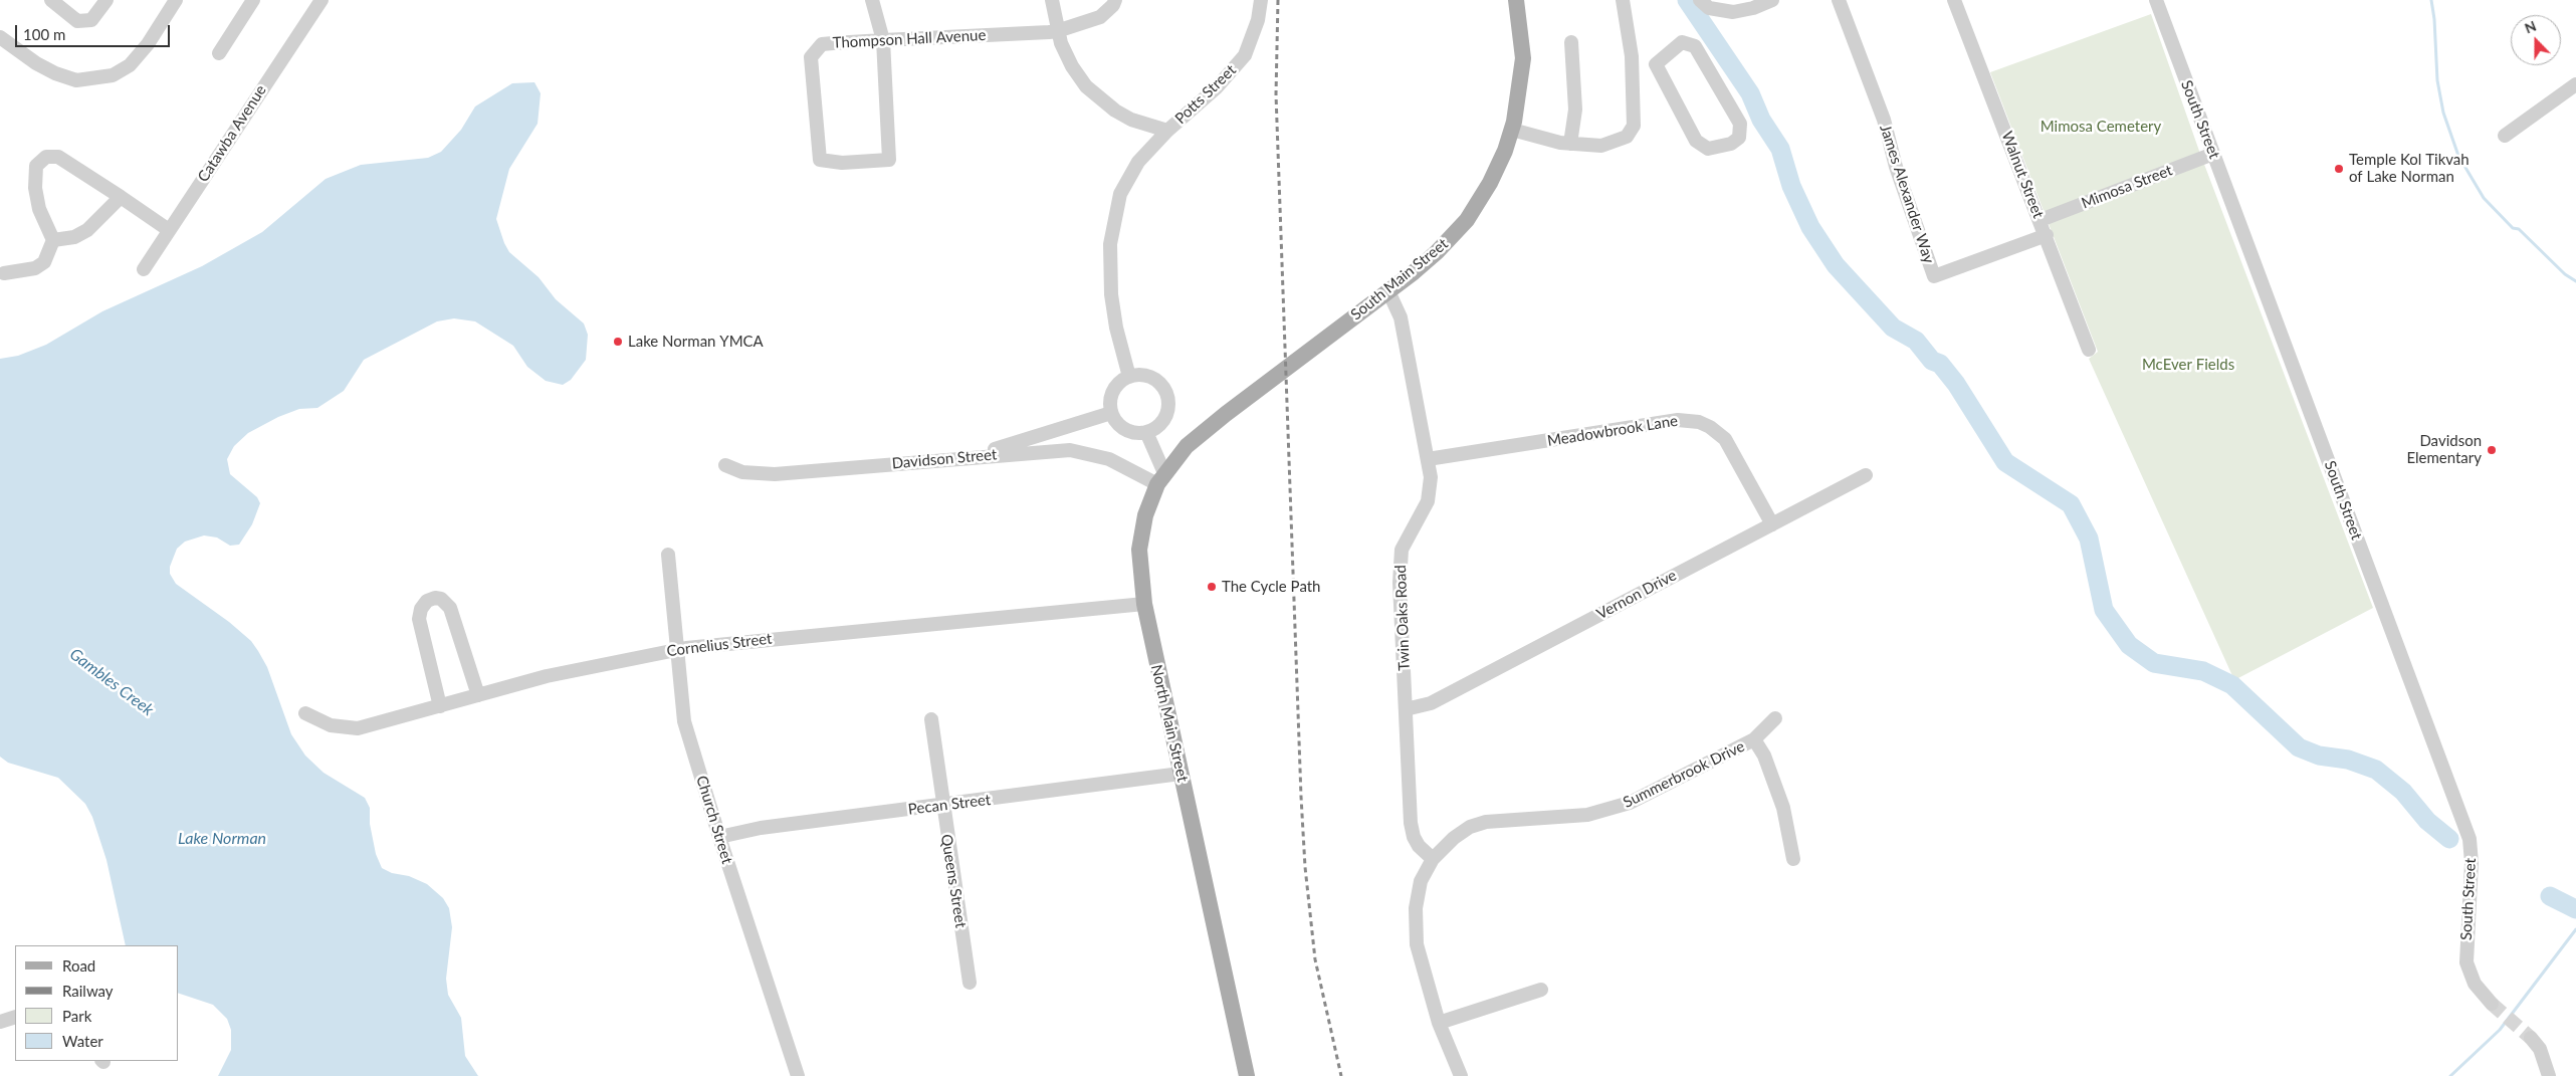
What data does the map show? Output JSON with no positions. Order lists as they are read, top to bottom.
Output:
{
  "streets": {
    "main road": ["South Main Street", "North Main Street"],
    "street": [
      "Thompson Hall Avenue",
      "Potts Street",
      "South Street",
      "Catawba Avenue",
      "Walnut Street",
      "Mimosa Street",
      "James Alexander Way",
      "Meadowbrook Lane",
      "Davidson Street",
      "Vernon Drive",
      "Twin Oaks Road",
      "Cornelius Street",
      "Summerbrook Drive",
      "Pecan Street",
      "Church Street",
      "Queens Street"
    ]
  },
  "crossings": [
    ["South Street", "Mimosa Street"],
    ["Walnut Street", "Mimosa Street"],
    ["Walnut Street", "James Alexander Way"],
    ["South Main Street", "Twin Oaks Road"],
    ["South Main Street", "North Main Street"],
    ["Meadowbrook Lane", "Vernon Drive"],
    ["Meadowbrook Lane", "Twin Oaks Road"],
    ["Davidson Street", "North Main Street"],
    ["Vernon Drive", "Twin Oaks Road"],
    ["Twin Oaks Road", "Summerbrook Drive"],
    ["Cornelius Street", "North Main Street"],
    ["Cornelius Street", "Church Street"],
    ["North Main Street", "Pecan Street"],
    ["Pecan Street", "Church Street"],
    ["Pecan Street", "Queens Street"]
  ],
  "water": ["Gambles Creek", "Lake Norman"],
  "parks": ["Mimosa Cemetery", "McEver Fields"],
  "places": [
    "Temple Kol Tikvah of Lake Norman",
    "Lake Norman YMCA",
    "Davidson Elementary",
    "The Cycle Path"
  ],
  "legend": [
    "Road",
    "Railway",
    "Park",
    "Water"
  ],
  "scale_bar": "100 m",
  "north": "top"
}
